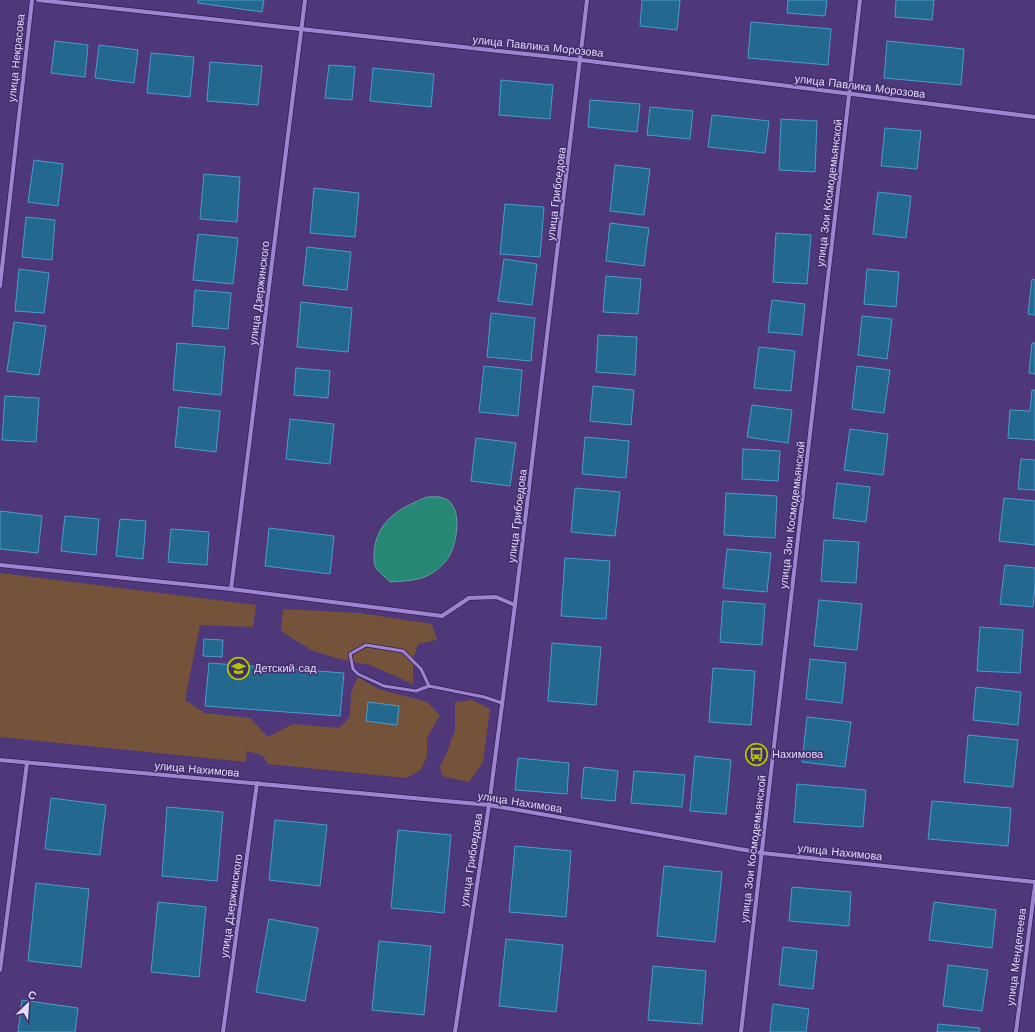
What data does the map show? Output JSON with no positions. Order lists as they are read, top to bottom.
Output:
{
  "streets": {
    "street": [
      "улица Павлика Морозова",
      "улица Некрасова",
      "улица Зои Космодемьянской",
      "улица Грибоедова",
      "улица Дзержинского",
      "улица Нахимова",
      "улица Менделеева"
    ]
  },
  "crossings": [
    ["улица Павлика Морозова", "улица Зои Космодемьянской"],
    ["улица Павлика Морозова", "улица Грибоедова"],
    ["улица Павлика Морозова", "улица Дзержинского"],
    ["улица Зои Космодемьянской", "улица Нахимова"],
    ["улица Грибоедова", "улица Нахимова"],
    ["улица Дзержинского", "улица Нахимова"],
    ["улица Нахимова", "улица Менделеева"]
  ],
  "places": {
    "school or university": ["Детский сад"],
    "bus stop": ["Нахимова"]
  },
  "north": "top right"
}
